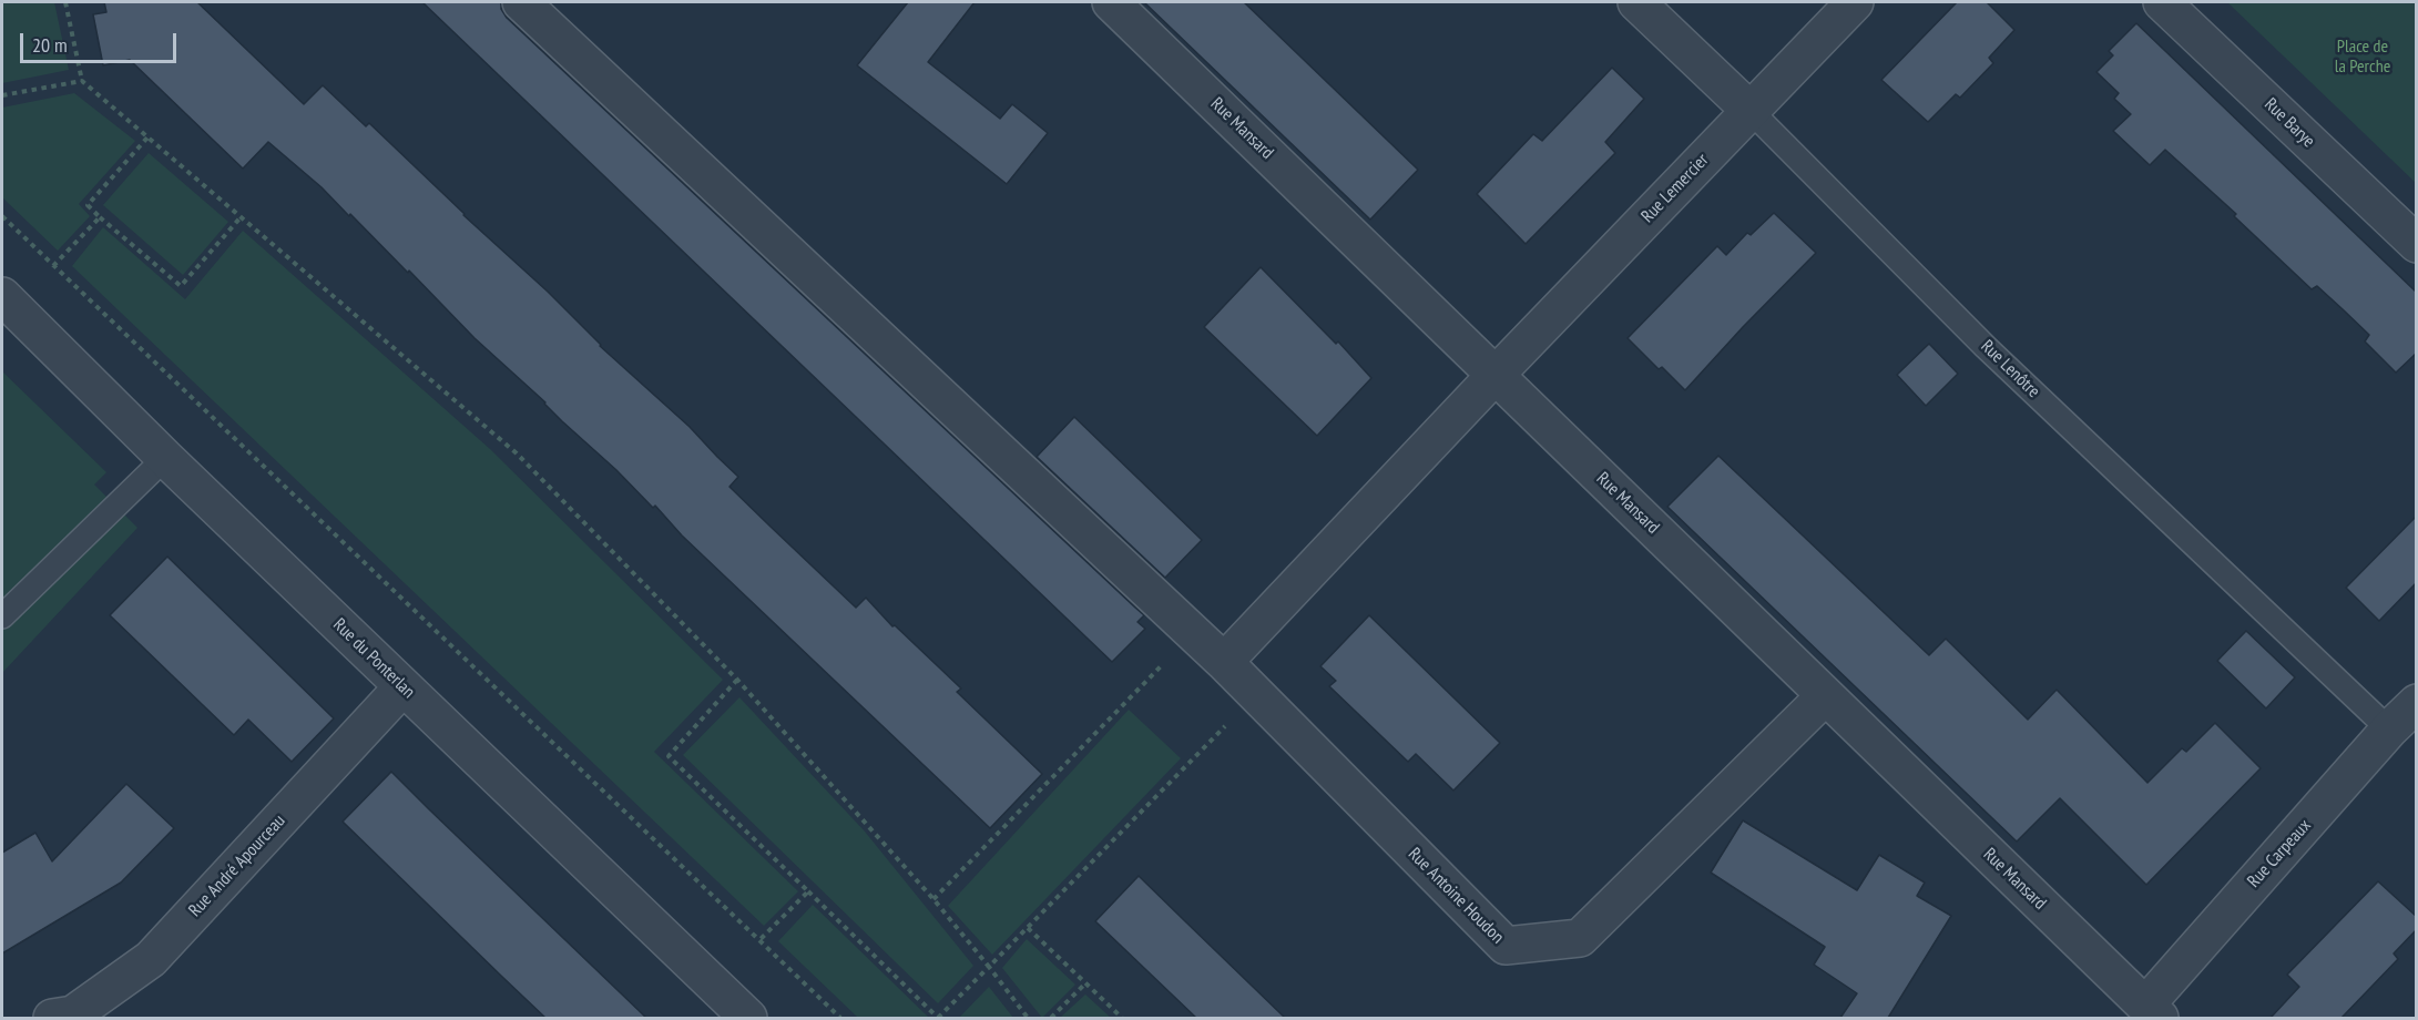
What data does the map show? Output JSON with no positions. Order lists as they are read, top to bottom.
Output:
{
  "streets": {
    "street": [
      "Rue Barye",
      "Rue Mansard",
      "Rue Lemercier",
      "Rue Lenôtre",
      "Rue du Ponterlan",
      "Rue Carpeaux",
      "Rue André Apourceau",
      "Rue Antoine Houdon"
    ]
  },
  "crossings": [
    ["Rue Mansard", "Rue Lemercier"],
    ["Rue Mansard", "Rue Carpeaux"],
    ["Rue Mansard", "Rue Antoine Houdon"],
    ["Rue Lemercier", "Rue Lenôtre"],
    ["Rue Lemercier", "Rue Antoine Houdon"],
    ["Rue Lenôtre", "Rue Carpeaux"],
    ["Rue du Ponterlan", "Rue André Apourceau"]
  ],
  "parks": ["Place de la Perche"],
  "scale_bar": "20 m"
}
